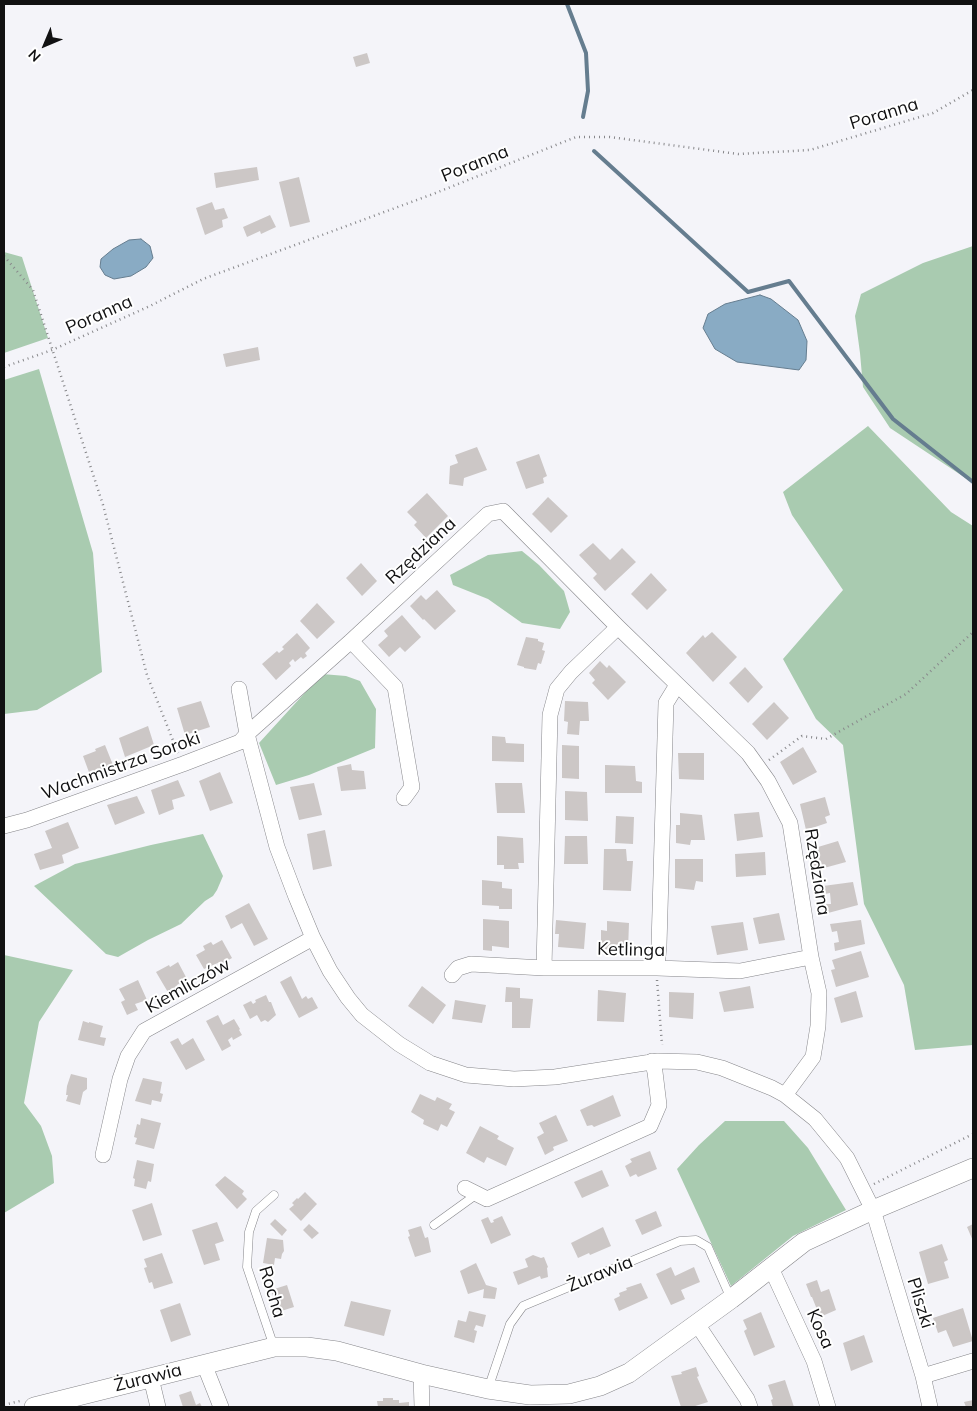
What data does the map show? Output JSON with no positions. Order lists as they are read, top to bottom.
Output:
{
  "streets": {
    "street": [
      "Rzędziana",
      "Wachmistrza Soroki",
      "Ketlinga",
      "Kiemliczów",
      "Żurawia",
      "Pliszki",
      "Kosa"
    ],
    "lane": ["Rocha"],
    "path": ["Poranna"]
  },
  "crossings": [
    ["Rzędziana", "Wachmistrza Soroki"],
    ["Rzędziana", "Ketlinga"],
    ["Rzędziana", "Pliszki"],
    ["Wachmistrza Soroki", "Pliszki"],
    ["Kiemliczów", "Pliszki"],
    ["Żurawia", "Rocha"],
    ["Żurawia", "Pliszki"],
    ["Żurawia", "Kosa"]
  ],
  "north": "bottom left"
}
